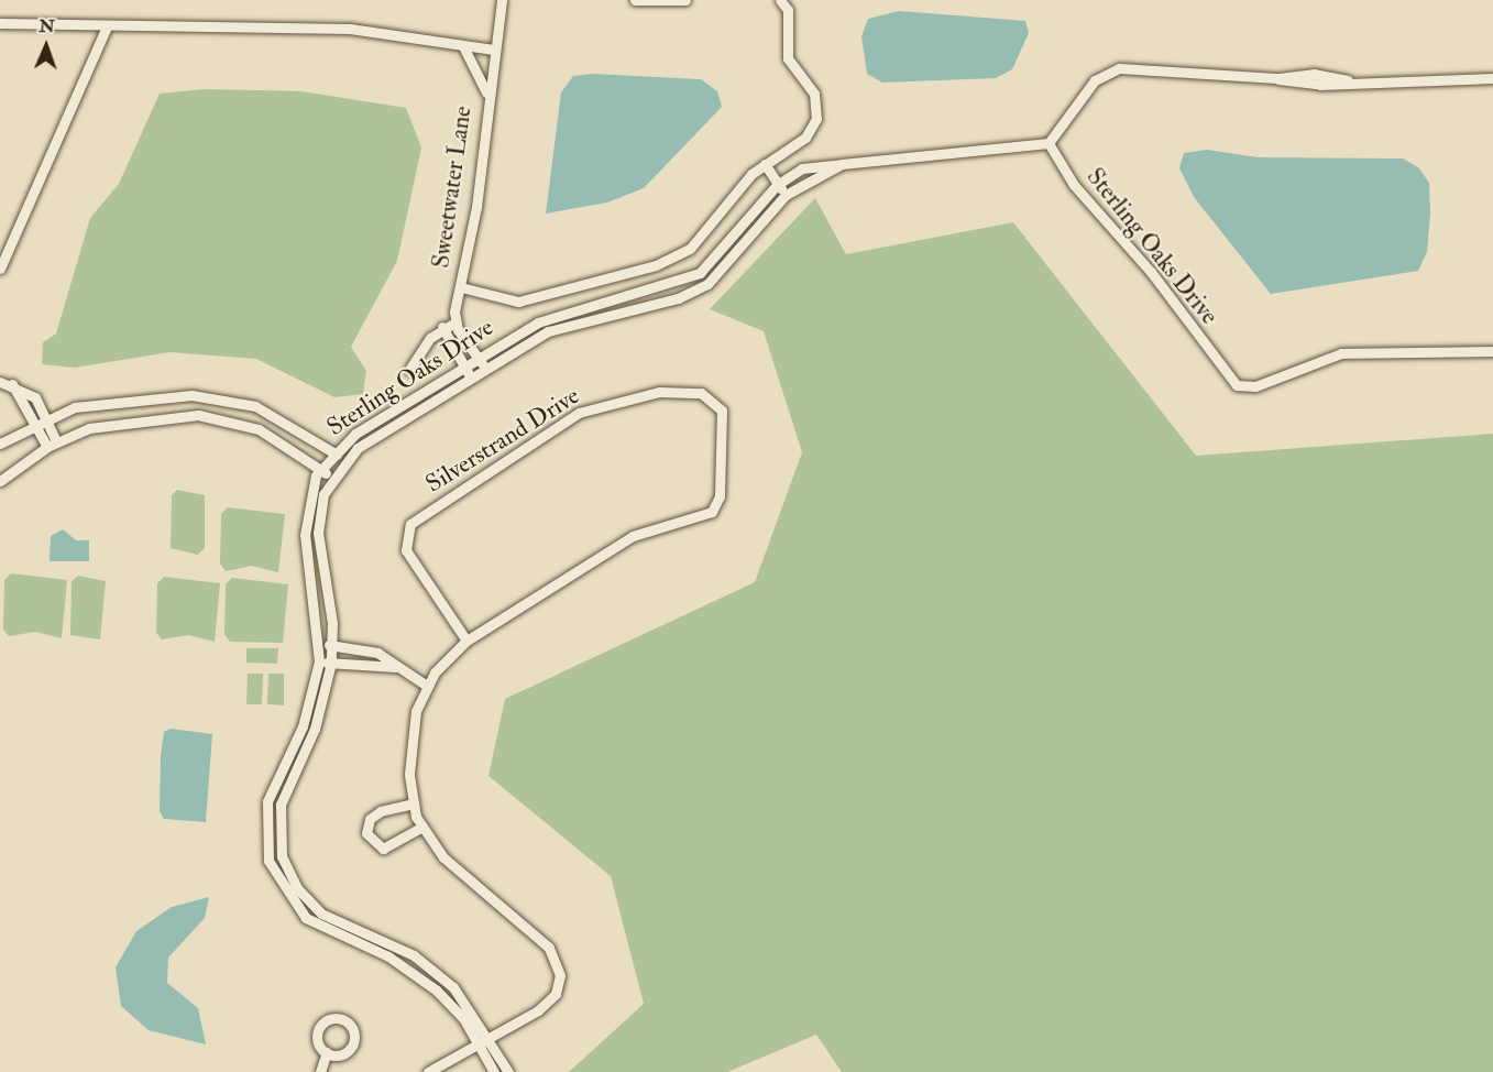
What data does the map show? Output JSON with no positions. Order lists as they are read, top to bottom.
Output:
{
  "streets": {
    "street": ["Sweetwater Lane", "Sterling Oaks Drive", "Silverstrand Drive"]
  },
  "crossings": [
    ["Sterling Oaks Drive", "Silverstrand Drive"]
  ],
  "north": "top"
}
